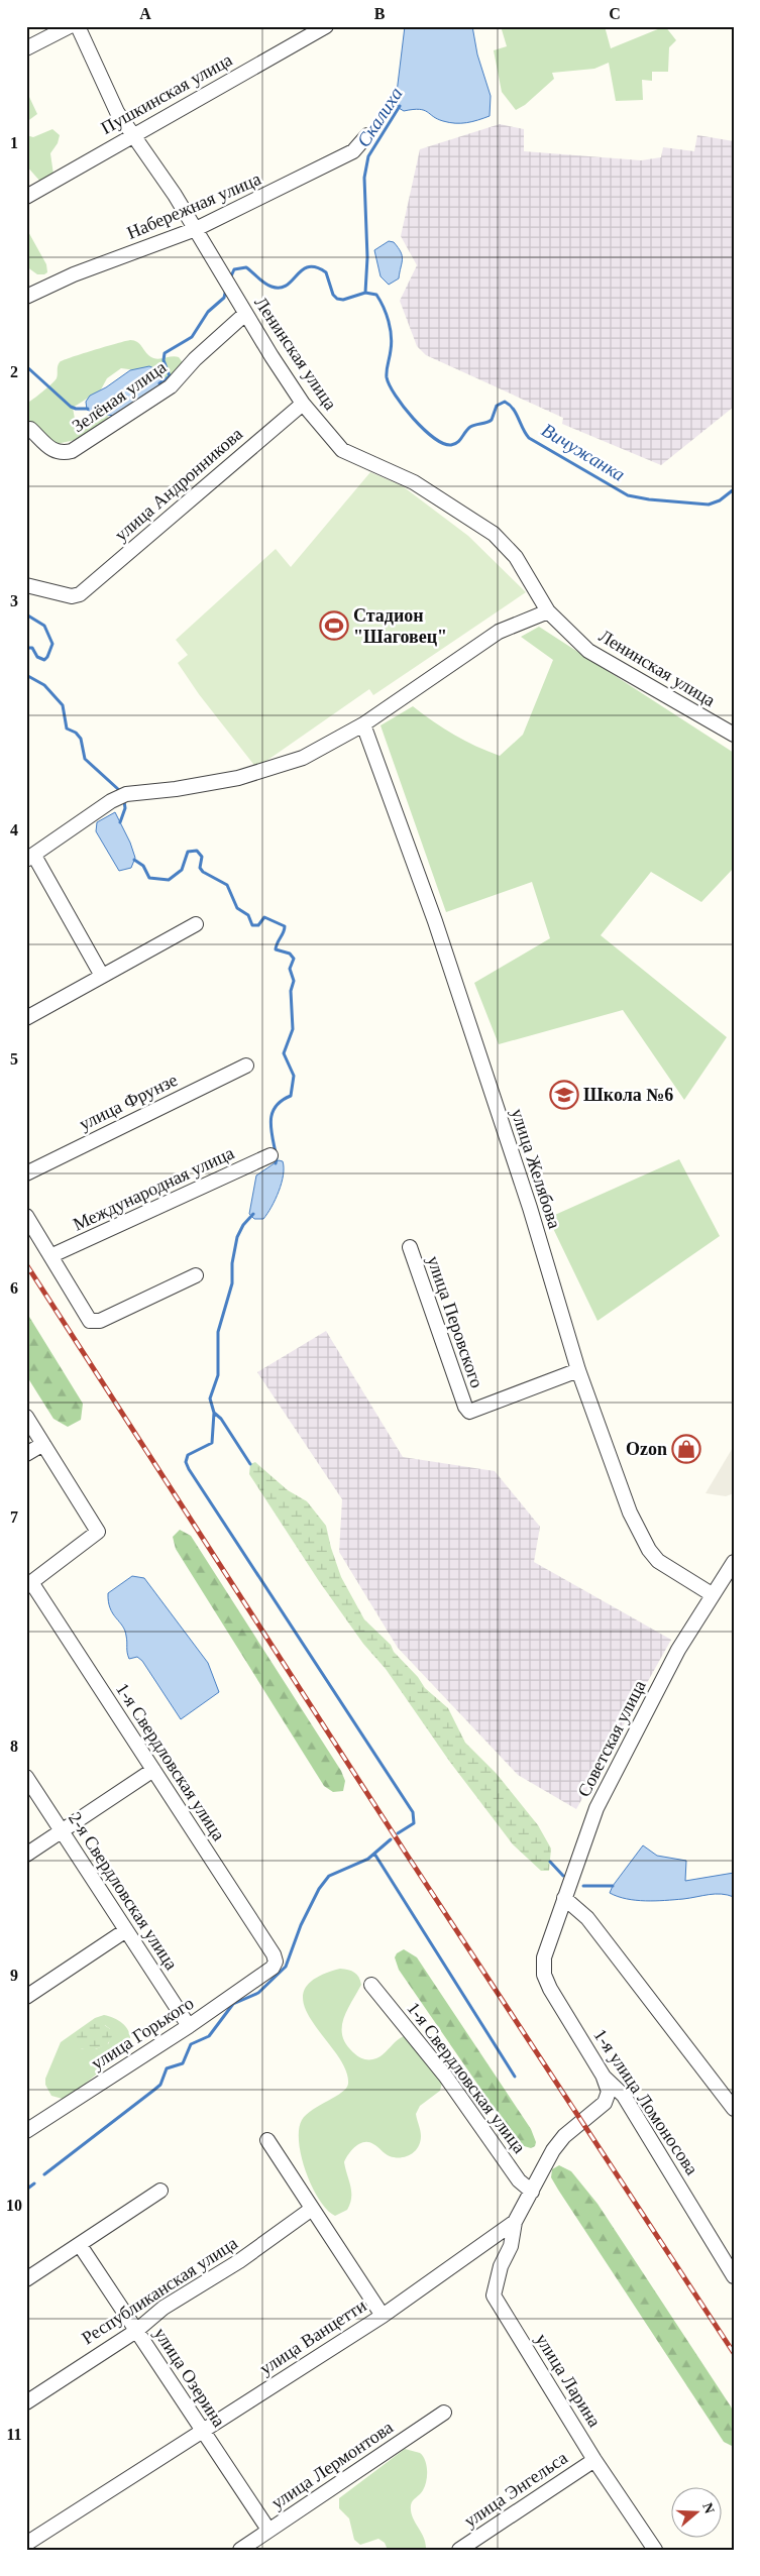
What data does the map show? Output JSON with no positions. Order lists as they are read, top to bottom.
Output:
{
  "streets": {
    "street": [
      "Пушкинская улица",
      "Набережная улица",
      "Ленинская улица",
      "Зелёная улица",
      "улица Андронникова",
      "улица Фрунзе",
      "улица Желябова",
      "Международная улица",
      "улица Перовского",
      "Советская улица",
      "1-я Свердловская улица",
      "2-я Свердловская улица",
      "улица Горького",
      "1-я улица Ломоносова",
      "Республиканская улица",
      "улица Ванцетти",
      "улица Озерина",
      "улица Ларина",
      "улица Лермонтова",
      "улица Энгельса"
    ]
  },
  "crossings": [
    ["Пушкинская улица", "Ленинская улица"],
    ["Набережная улица", "Ленинская улица"],
    ["Ленинская улица", "Зелёная улица"],
    ["Ленинская улица", "улица Андронникова"],
    ["улица Желябова", "улица Перовского"],
    ["улица Желябова", "Советская улица"],
    ["Советская улица", "1-я улица Ломоносова"],
    ["1-я Свердловская улица", "улица Горького"],
    ["1-я Свердловская улица", "улица Ванцетти"],
    ["2-я Свердловская улица", "улица Горького"],
    ["1-я улица Ломоносова", "улица Ванцетти"],
    ["Республиканская улица", "улица Озерина"],
    ["улица Ванцетти", "улица Озерина"],
    ["улица Ванцетти", "улица Ларина"],
    ["улица Озерина", "улица Лермонтова"],
    ["улица Ларина", "улица Энгельса"]
  ],
  "water": ["Скалиха", "Вичужанка"],
  "places": {
    "sports": ["Стадион \"Шаговец\""],
    "school or university": ["Школа №6"],
    "shop": ["Ozon"]
  },
  "north": "right",
  "grid": {
    "columns": ["A", "B", "C"],
    "rows": [
      "1",
      "2",
      "3",
      "4",
      "5",
      "6",
      "7",
      "8",
      "9",
      "10",
      "11"
    ]
  }
}
